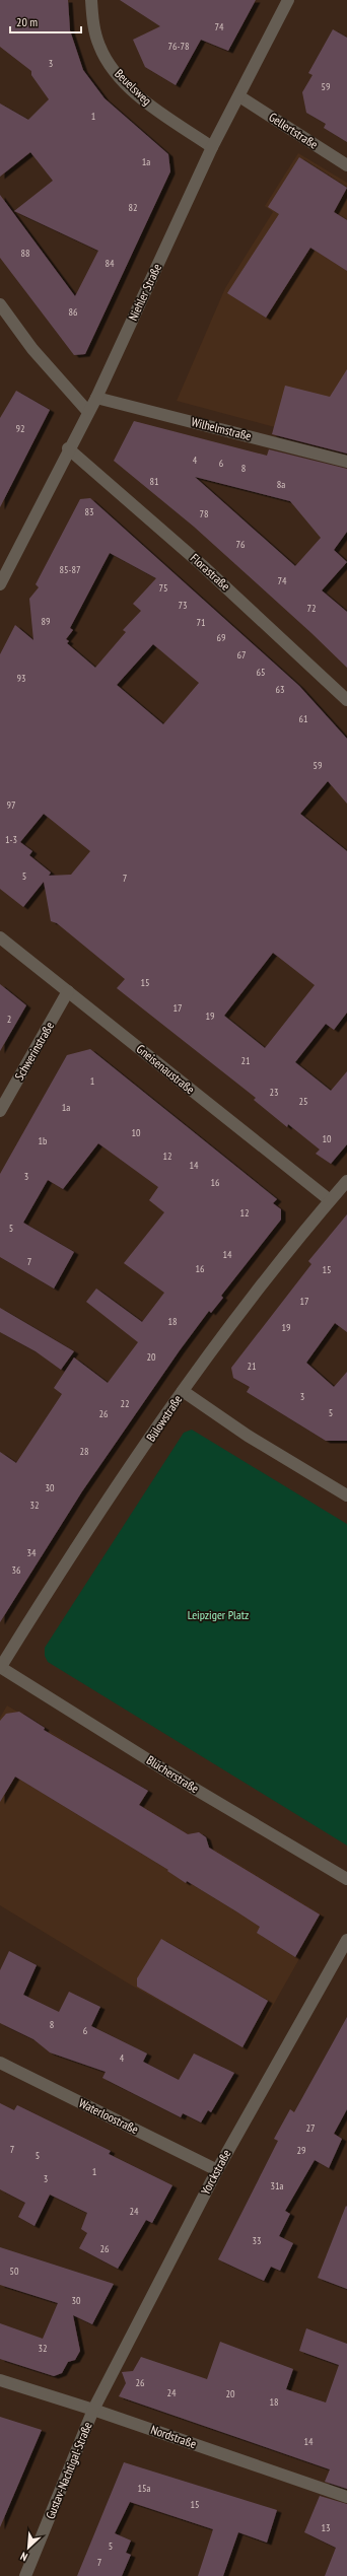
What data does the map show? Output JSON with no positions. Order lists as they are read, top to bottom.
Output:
{
  "streets": {
    "street": [
      "Beuelsweg",
      "Gellertstraße",
      "Niehler Straße",
      "Wilhelmstraße",
      "Florastraße",
      "Schwerinstraße",
      "Gneisenaustraße",
      "Bülowstraße",
      "Blücherstraße",
      "Waterloostraße",
      "Yorckstraße",
      "Nordstraße",
      "Gustav-Nachtigal-Straße"
    ]
  },
  "crossings": [
    ["Beuelsweg", "Niehler Straße"],
    ["Gellertstraße", "Niehler Straße"],
    ["Niehler Straße", "Wilhelmstraße"],
    ["Niehler Straße", "Florastraße"],
    ["Schwerinstraße", "Gneisenaustraße"],
    ["Gneisenaustraße", "Bülowstraße"],
    ["Bülowstraße", "Blücherstraße"],
    ["Waterloostraße", "Yorckstraße"],
    ["Yorckstraße", "Nordstraße"],
    ["Yorckstraße", "Gustav-Nachtigal-Straße"],
    ["Nordstraße", "Gustav-Nachtigal-Straße"]
  ],
  "parks": ["Leipziger Platz"],
  "house_numbers": [
    "74",
    "76-78",
    "3",
    "59",
    "1",
    "1a",
    "82",
    "88",
    "84",
    "86",
    "92",
    "4",
    "6",
    "8",
    "81",
    "8a",
    "83",
    "78",
    "76",
    "85-87",
    "74",
    "75",
    "73",
    "72",
    "89",
    "71",
    "69",
    "67",
    "65",
    "93",
    "63",
    "61",
    "59",
    "97",
    "1-3",
    "5",
    "7",
    "15",
    "17",
    "19",
    "2",
    "21",
    "1",
    "23",
    "25",
    "1a",
    "10",
    "10",
    "1b",
    "12",
    "14",
    "3",
    "16",
    "12",
    "5",
    "14",
    "7",
    "16",
    "15",
    "17",
    "18",
    "19",
    "20",
    "21",
    "3",
    "22",
    "5",
    "26",
    "28",
    "30",
    "32",
    "34",
    "36",
    "8",
    "6",
    "4",
    "27",
    "7",
    "29",
    "5",
    "1",
    "3",
    "31a",
    "24",
    "33",
    "26",
    "50",
    "30",
    "32",
    "26",
    "24",
    "20",
    "18",
    "14",
    "15a",
    "15",
    "13",
    "5",
    "7"
  ],
  "scale_bar": "20 m",
  "north": "bottom left"
}
